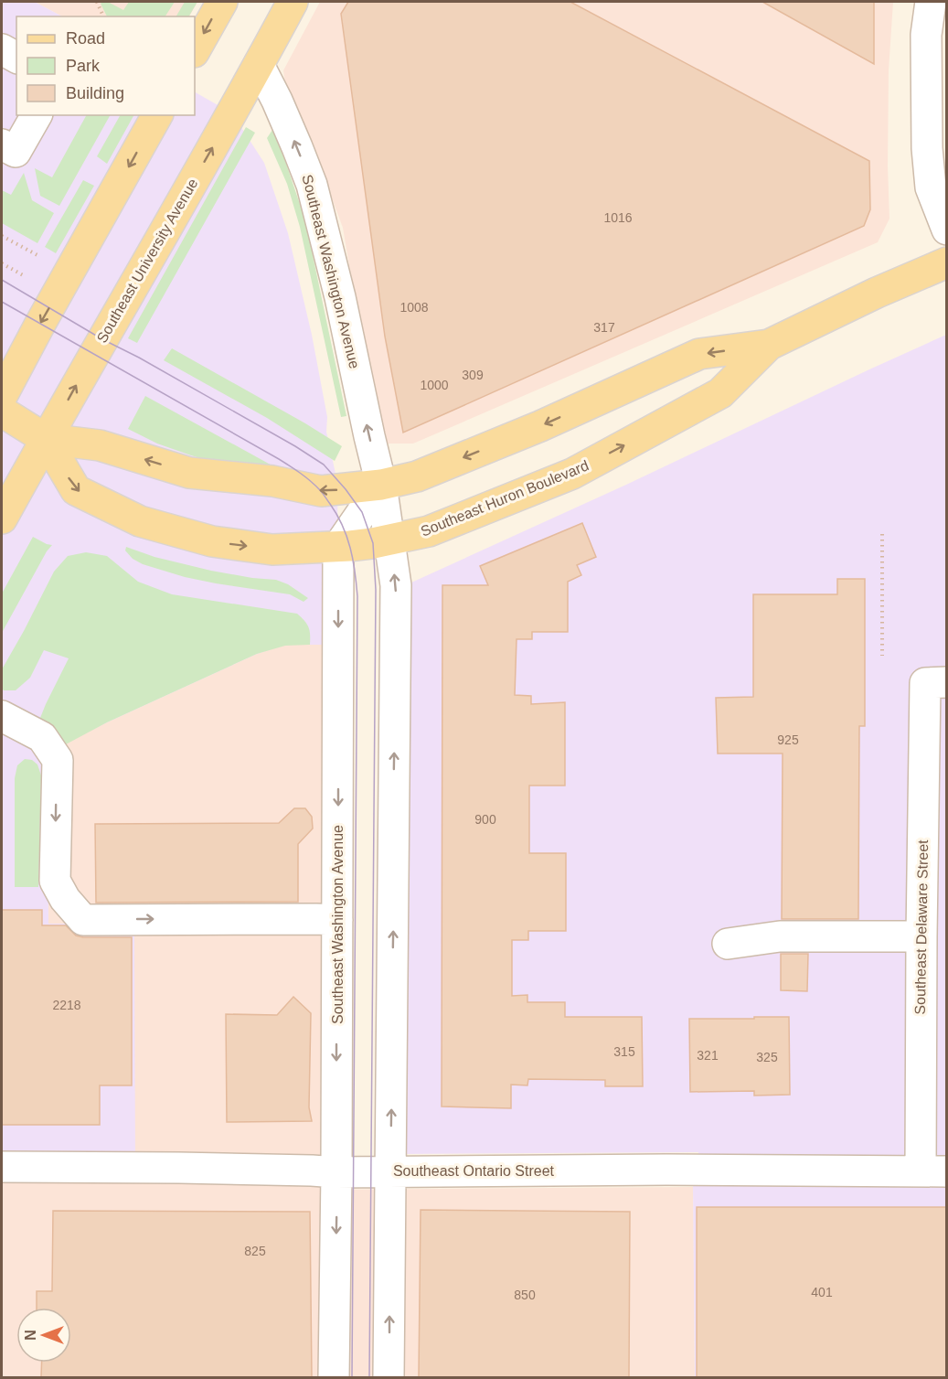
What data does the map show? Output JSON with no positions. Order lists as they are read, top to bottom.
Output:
{
  "streets": {
    "main road": ["Southeast University Avenue", "Southeast Huron Boulevard"],
    "street": ["Southeast Washington Avenue", "Southeast Delaware Street", "Southeast Ontario Street"]
  },
  "crossings": [
    ["Southeast University Avenue", "Southeast Washington Avenue"],
    ["Southeast University Avenue", "Southeast Huron Boulevard"],
    ["Southeast Washington Avenue", "Southeast Huron Boulevard"],
    ["Southeast Washington Avenue", "Southeast Ontario Street"],
    ["Southeast Delaware Street", "Southeast Ontario Street"]
  ],
  "house_numbers": [
    "1016",
    "1008",
    "317",
    "309",
    "1000",
    "925",
    "900",
    "2218",
    "315",
    "321",
    "325",
    "825",
    "401",
    "850"
  ],
  "legend": ["Road", "Park", "Building"],
  "north": "left"
}
